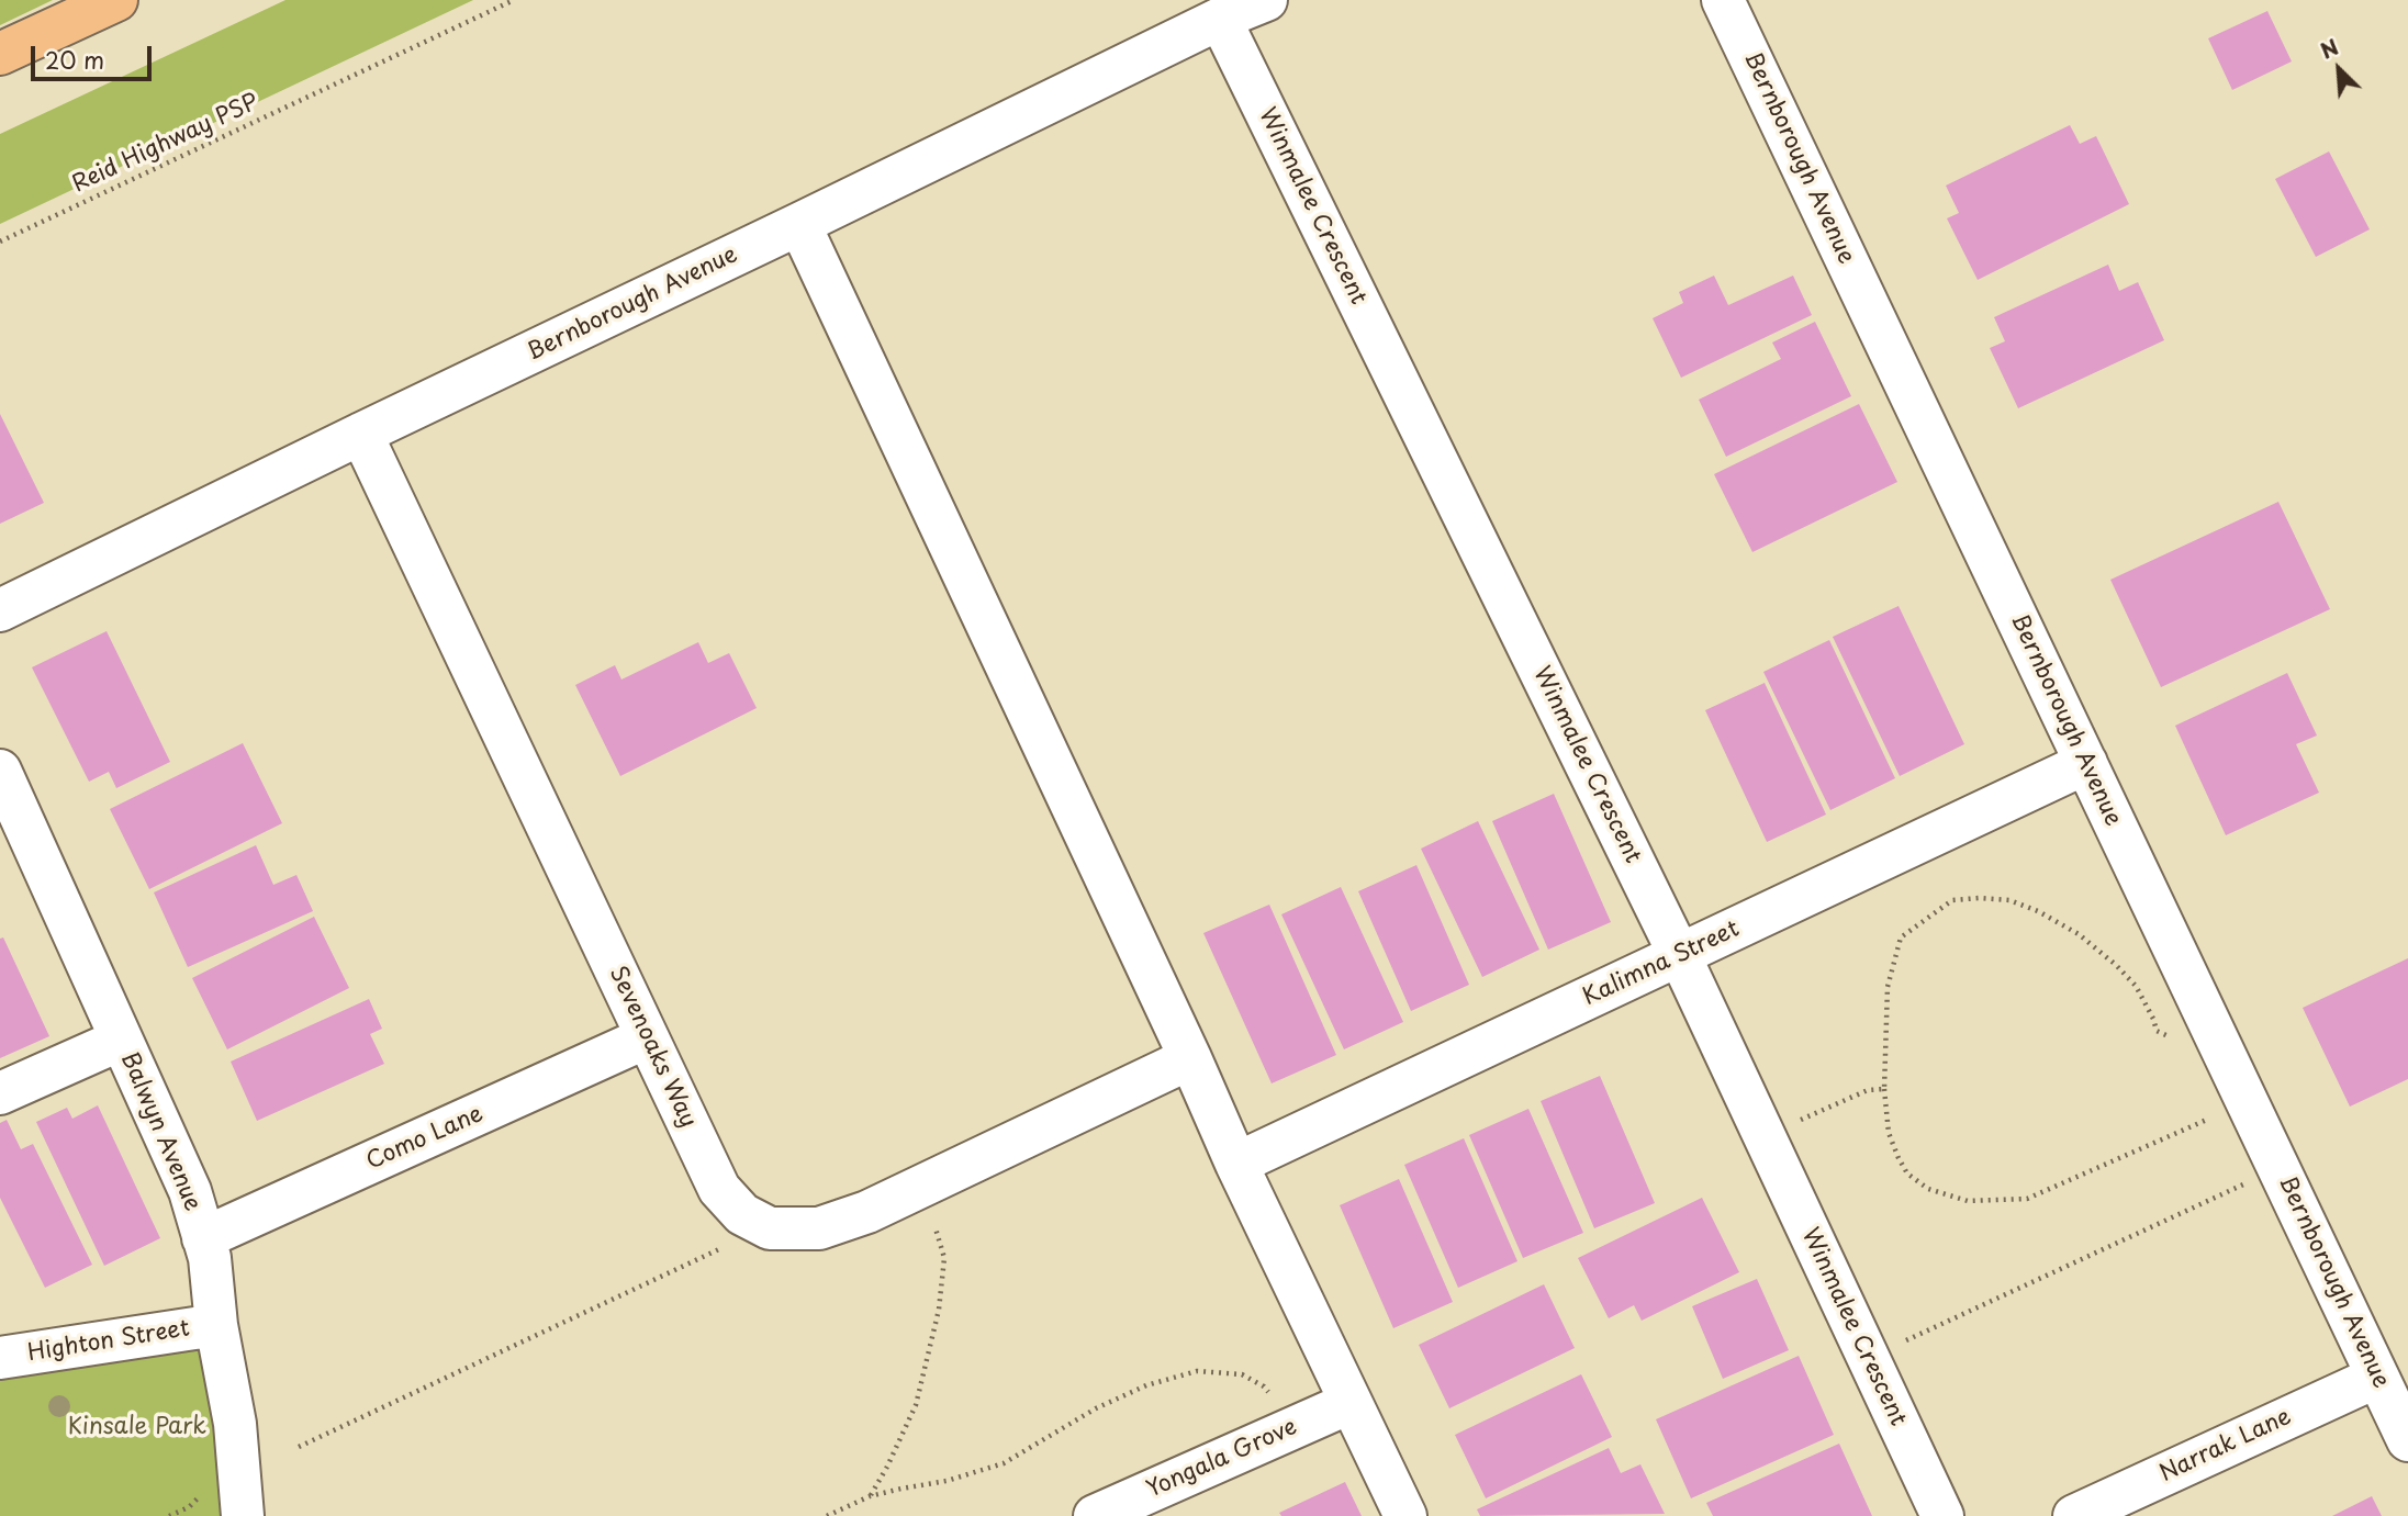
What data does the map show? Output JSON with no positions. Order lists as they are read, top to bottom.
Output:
{
  "streets": {
    "street": [
      "Bernborough Avenue",
      "Winmalee Crescent",
      "Kalimna Street",
      "Sevenoaks Way",
      "Balwyn Avenue",
      "Como Lane",
      "Highton Street",
      "Narrak Lane",
      "Yongala Grove"
    ],
    "path": ["Reid Highway PSP"]
  },
  "crossings": [
    ["Bernborough Avenue", "Winmalee Crescent"],
    ["Bernborough Avenue", "Kalimna Street"],
    ["Bernborough Avenue", "Sevenoaks Way"],
    ["Bernborough Avenue", "Narrak Lane"],
    ["Winmalee Crescent", "Kalimna Street"],
    ["Sevenoaks Way", "Como Lane"],
    ["Balwyn Avenue", "Como Lane"],
    ["Balwyn Avenue", "Highton Street"]
  ],
  "parks": ["Kinsale Park"],
  "scale_bar": "20 m",
  "north": "top left"
}
